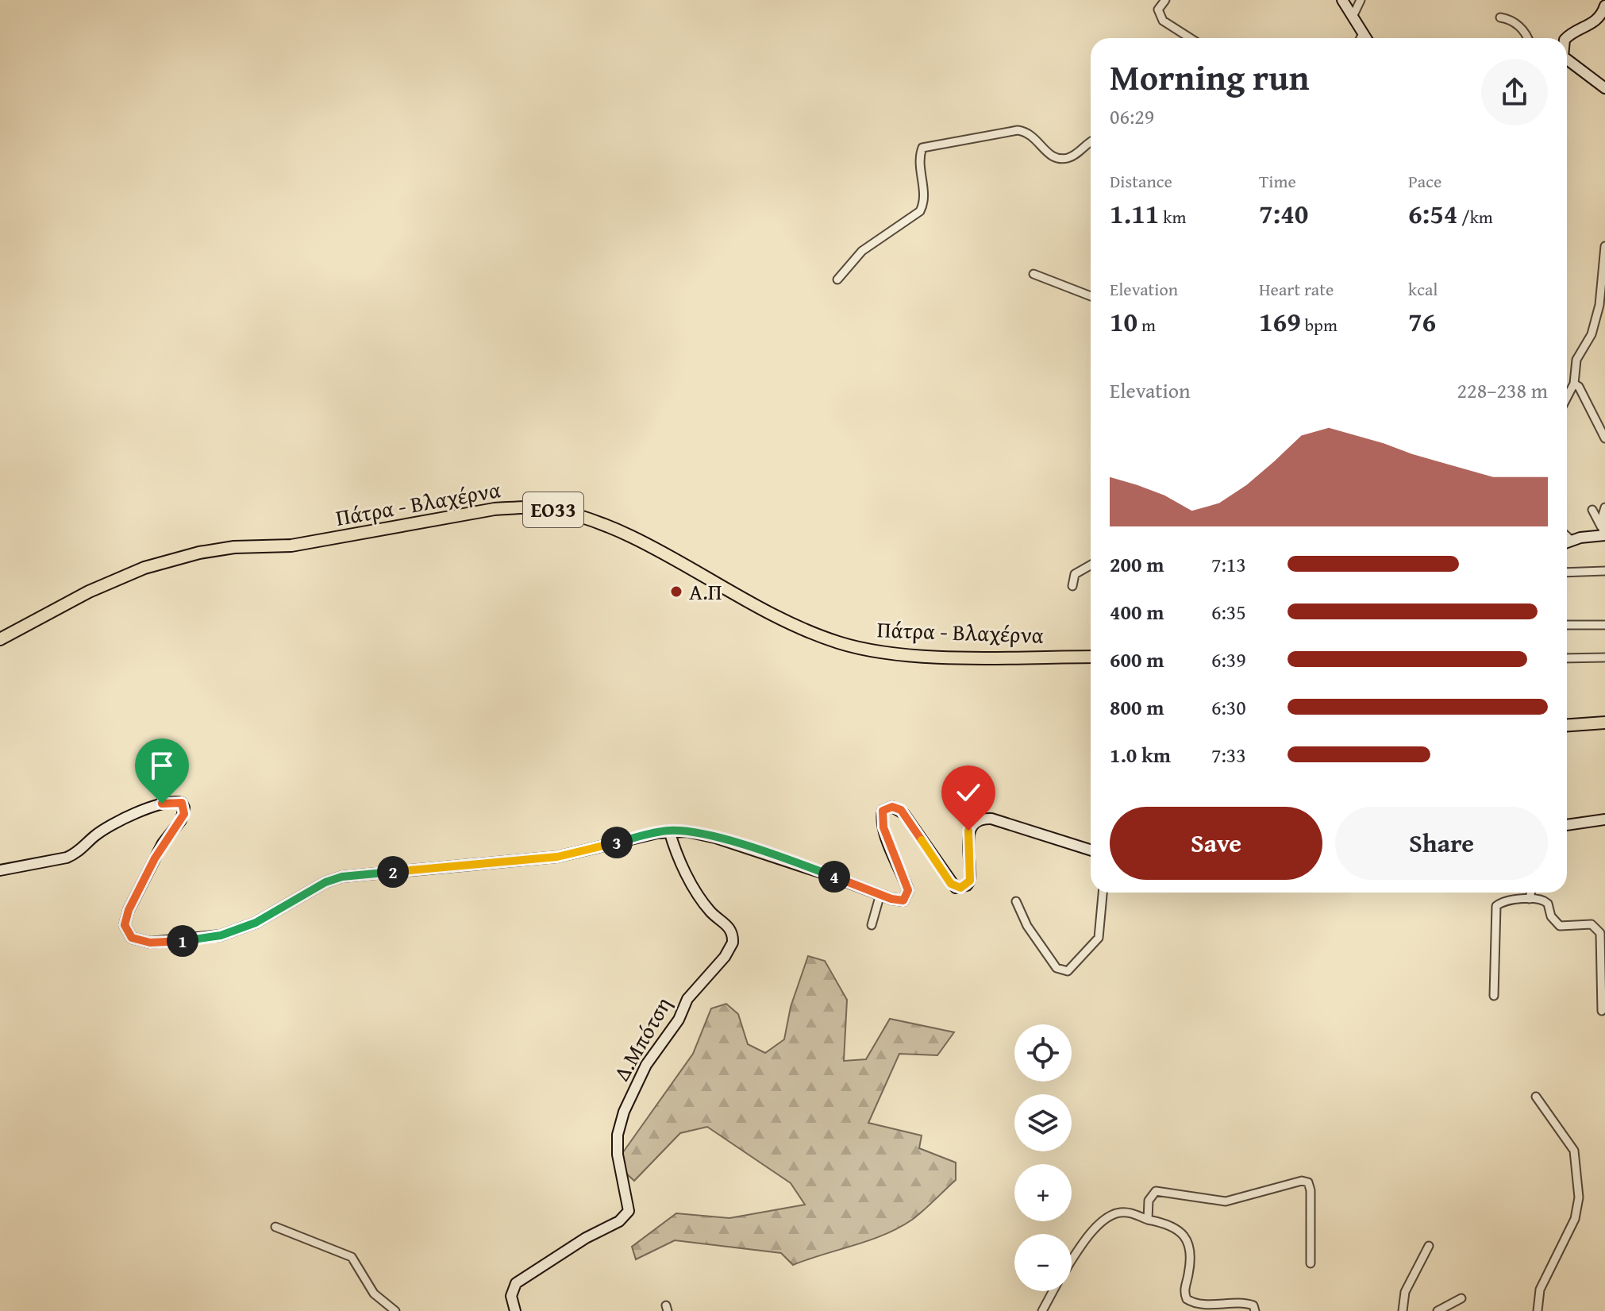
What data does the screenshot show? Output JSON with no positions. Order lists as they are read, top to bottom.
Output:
{
  "streets": {
    "main road": ["Πάτρα - Βλαχέρνα", "ΕΟ33", "Δ.Μπότση"]
  },
  "places": ["Α.Π"],
  "page": {
    "heading": ["Morning run", "06:29"],
    "stats": [
      ["Distance", "1.11 km"],
      ["Time", "7:40"],
      ["Pace", "6:54 /km"],
      ["Elevation", "10 m"],
      ["Heart rate", "169 bpm"],
      ["kcal", "76"]
    ],
    "chart": ["Elevation", "228–238 m"],
    "list": [
      {
        "name": "200 m",
        "note": "7:13"
      },
      {
        "name": "400 m",
        "note": "6:35"
      },
      {
        "name": "600 m",
        "note": "6:39"
      },
      {
        "name": "800 m",
        "note": "6:30"
      },
      {
        "name": "1.0 km",
        "note": "7:33"
      }
    ],
    "buttons": ["Save", "Share"],
    "pins": [
      "3",
      "2",
      "4",
      "1"
    ],
    "map_buttons": ["+", "−"]
  }
}
